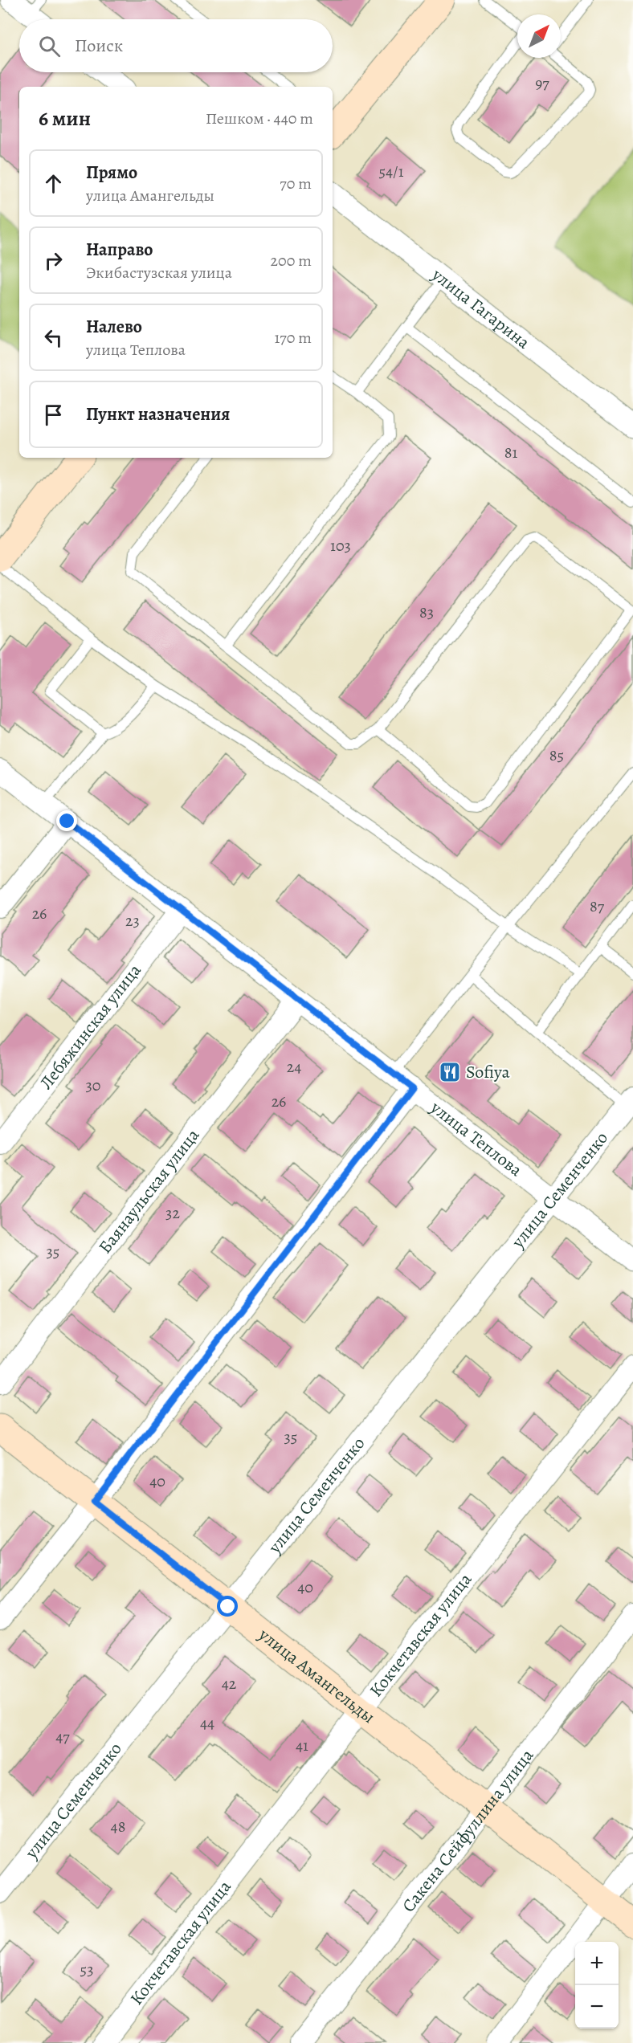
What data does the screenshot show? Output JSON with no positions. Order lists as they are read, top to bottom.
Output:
{
  "streets": {
    "main road": ["улица Амангельды"],
    "street": [
      "улица Гагарина",
      "Лебяжинская улица",
      "улица Теплова",
      "улица Семенченко",
      "Баянаульская улица",
      "Кокчетавская улица",
      "Сакена Сейфуллина улица"
    ]
  },
  "crossings": [
    ["Лебяжинская улица", "улица Теплова"],
    ["улица Теплова", "улица Семенченко"],
    ["улица Теплова", "Баянаульская улица"],
    ["улица Семенченко", "улица Амангельды"],
    ["Кокчетавская улица", "улица Амангельды"],
    ["улица Амангельды", "Сакена Сейфуллина улица"]
  ],
  "places": {
    "restaurant": ["Sofiya"]
  },
  "house_numbers": [
    "97",
    "54/1",
    "81",
    "103",
    "83",
    "85",
    "87",
    "26",
    "23",
    "24",
    "30",
    "26",
    "32",
    "35",
    "35",
    "40",
    "40",
    "42",
    "44",
    "47",
    "41",
    "48",
    "53"
  ],
  "north": "top right",
  "page": {
    "search": "Поиск",
    "heading": ["6 мин", "Пешком · 440 m"],
    "list": [
      ["Прямо", "улица Амангельды", "70 m"],
      ["Направо", "Экибастузская улица", "200 m"],
      ["Налево", "улица Теплова", "170 m"],
      "Пункт назначения"
    ],
    "map_buttons": ["+", "−"]
  }
}
